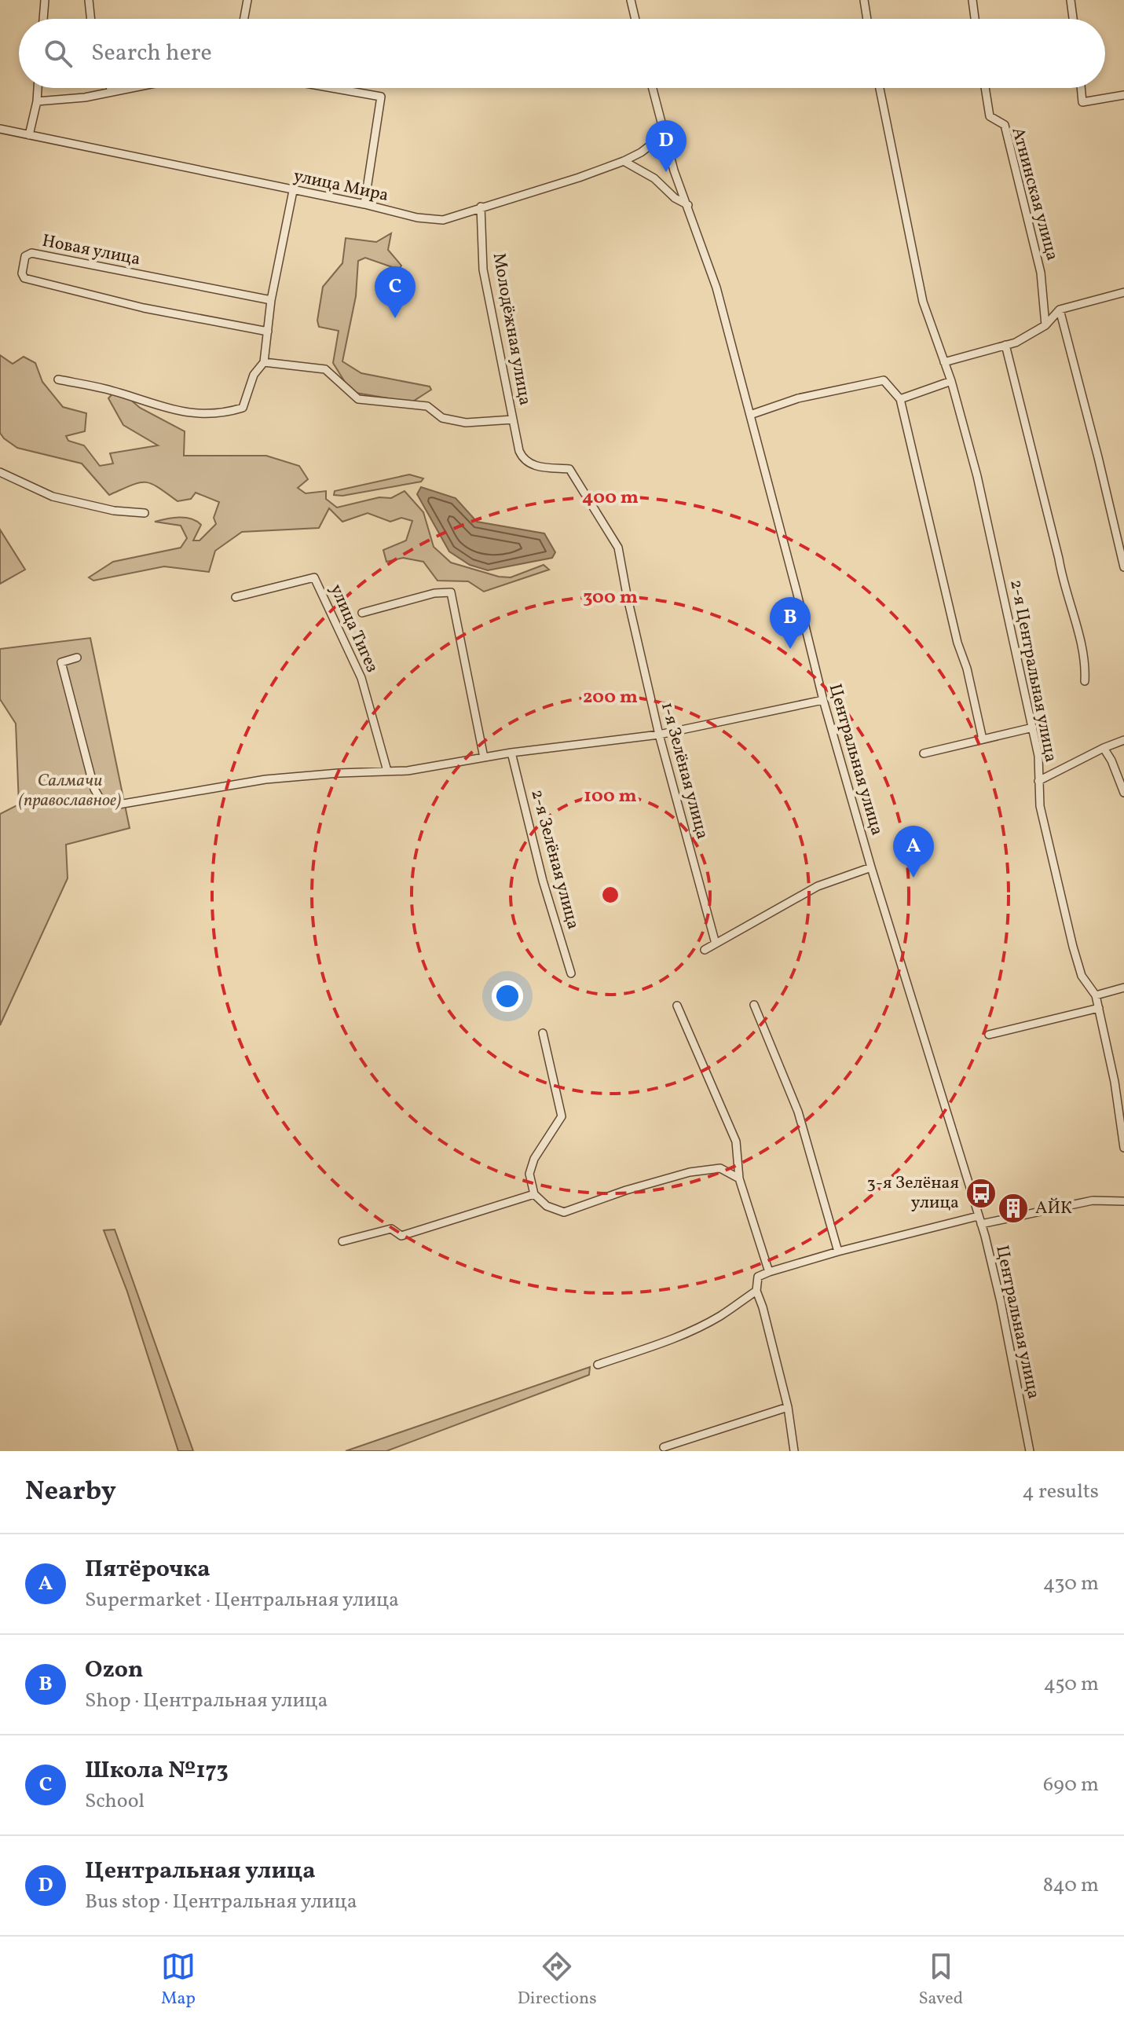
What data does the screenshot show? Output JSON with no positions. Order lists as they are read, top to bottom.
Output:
{
  "streets": {
    "street": [
      "улица Мира",
      "Атнинская улица",
      "Новая улица",
      "Молодёжная улица",
      "улица Тигез",
      "2-я Центральная улица",
      "Центральная улица",
      "1-я Зелёная улица",
      "2-я Зелёная улица"
    ]
  },
  "crossings": [
    ["улица Мира", "Молодёжная улица"],
    ["улица Мира", "Центральная улица"],
    ["Молодёжная улица", "1-я Зелёная улица"]
  ],
  "parks": ["Салмачи (православное)"],
  "places": {
    "bus stop": ["3-я Зелёная улица"],
    "building": ["АЙК"]
  },
  "page": {
    "search": "Search here",
    "pins": [
      "D",
      "C",
      "B",
      "A"
    ],
    "heading": ["Nearby", "4 results"],
    "list": [
      {
        "mark": "A",
        "name": "Пятёрочка",
        "note": "Supermarket · Центральная улица",
        "value": "430 m"
      },
      {
        "mark": "B",
        "name": "Ozon",
        "note": "Shop · Центральная улица",
        "value": "450 m"
      },
      {
        "mark": "C",
        "name": "Школа №173",
        "note": "School",
        "value": "690 m"
      },
      {
        "mark": "D",
        "name": "Центральная улица",
        "note": "Bus stop · Центральная улица",
        "value": "840 m"
      }
    ],
    "nav": ["Map", "Directions", "Saved"]
  },
  "rings": [
    "400 m",
    "300 m",
    "200 m",
    "100 m"
  ]
}
